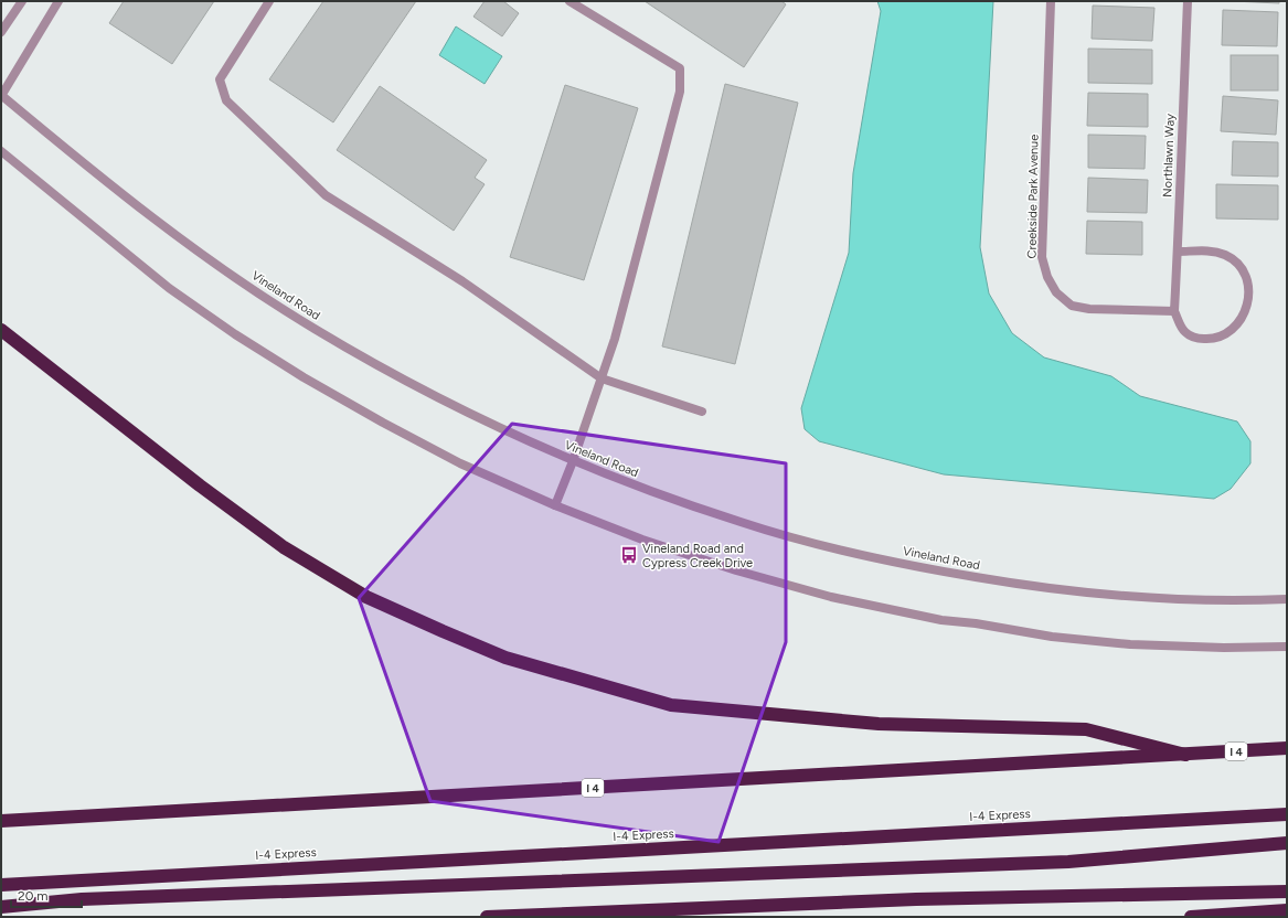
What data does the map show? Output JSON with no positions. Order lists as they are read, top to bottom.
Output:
{
  "streets": {
    "highway": ["I 4", "I-4 Express"],
    "street": ["Northlawn Way", "Creekside Park Avenue", "Vineland Road"]
  },
  "crossings": [
    ["Northlawn Way", "Creekside Park Avenue"]
  ],
  "places": {
    "bus stop": ["Vineland Road and Cypress Creek Drive"]
  },
  "scale_bar": "20 m"
}
